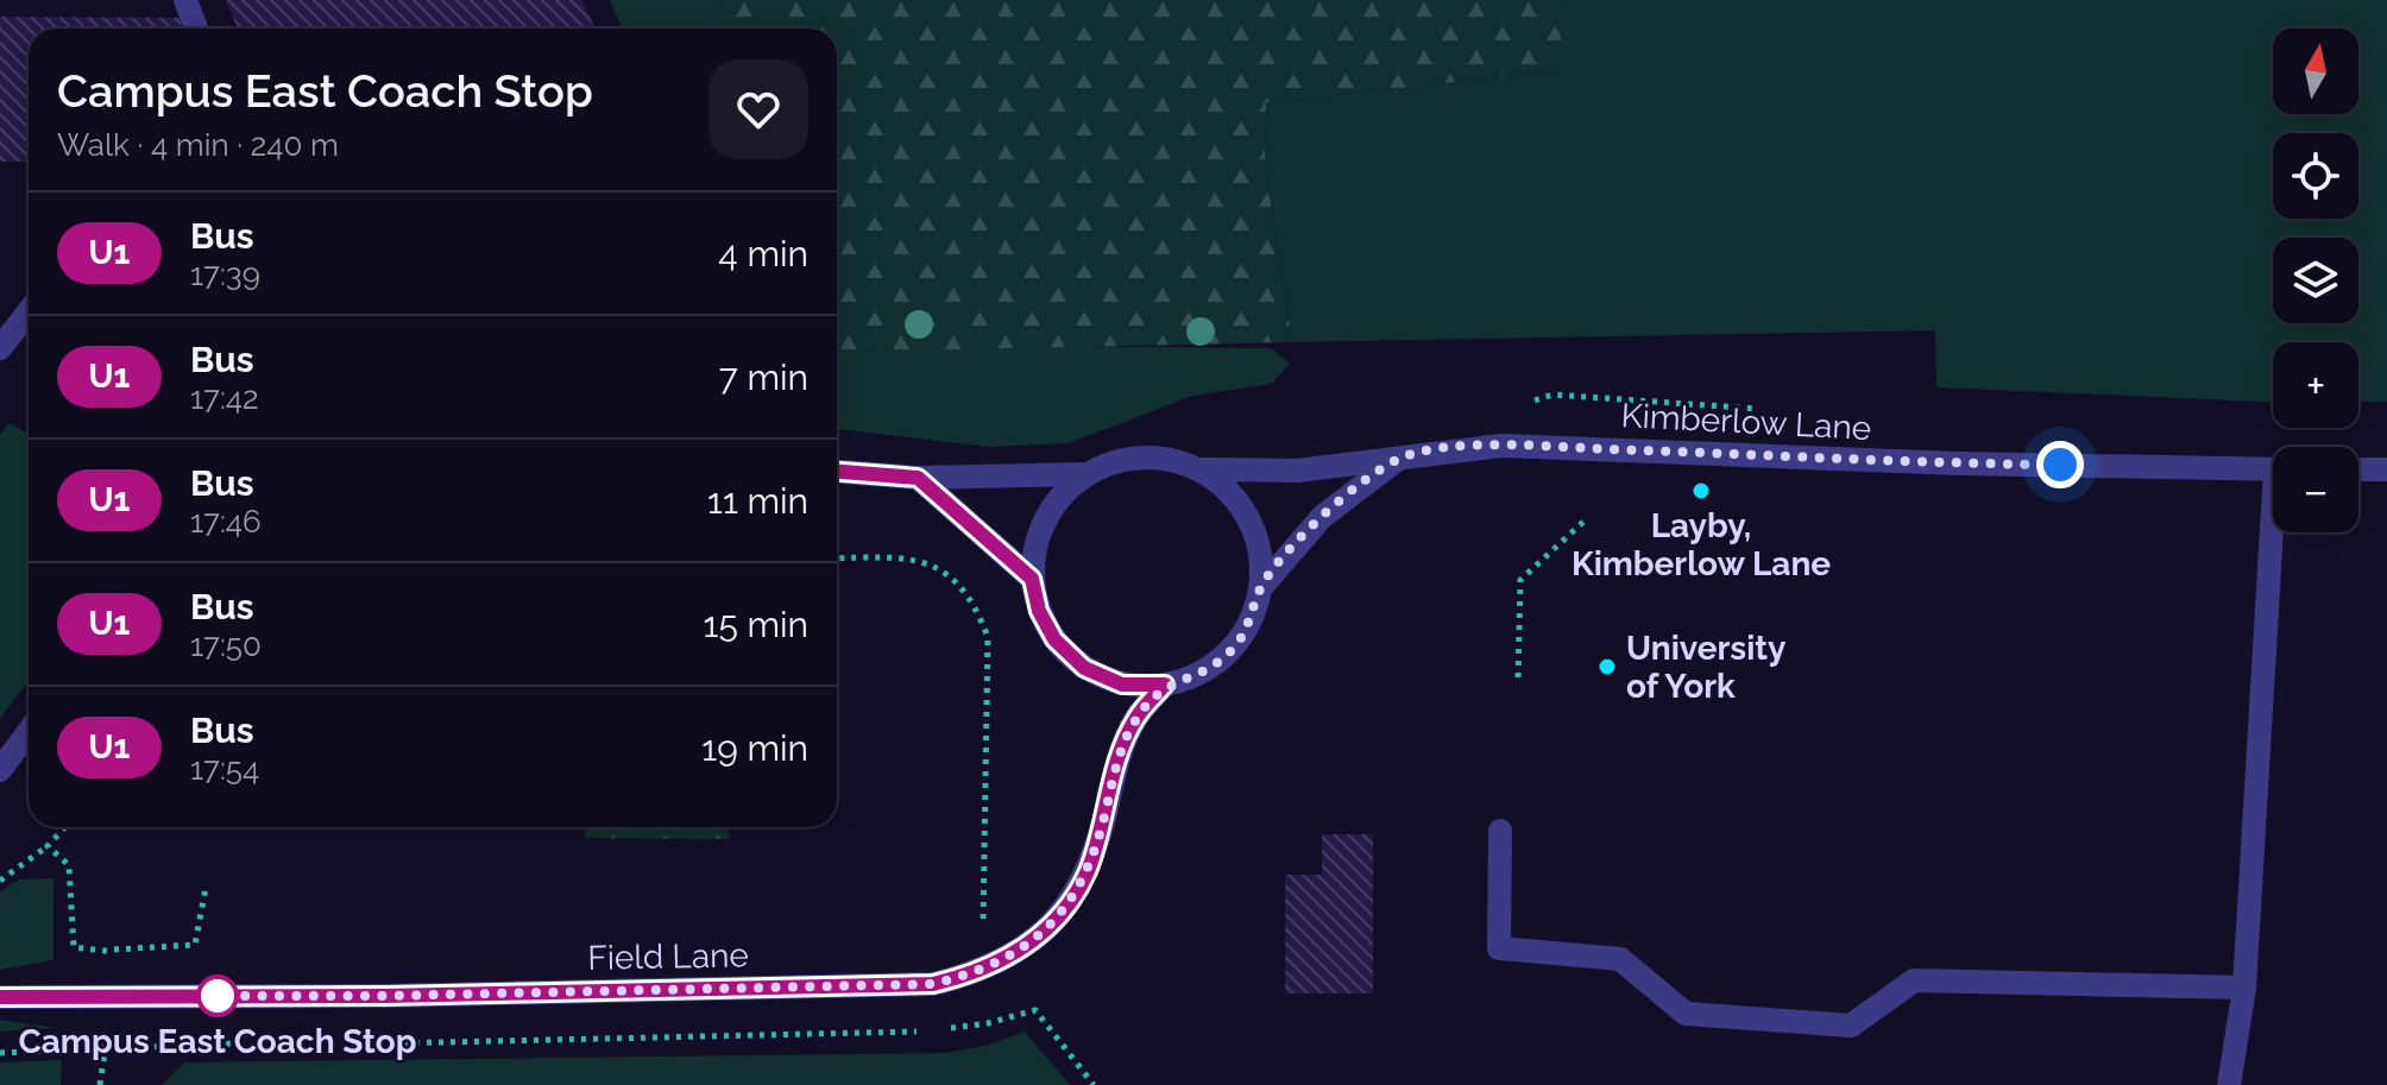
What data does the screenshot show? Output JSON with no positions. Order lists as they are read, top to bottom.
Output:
{
  "streets": {
    "street": ["Kimberlow Lane", "Field Lane"]
  },
  "crossings": [
    ["Kimberlow Lane", "Field Lane"]
  ],
  "places": ["Layby, Kimberlow Lane", "University of York", "Campus East Coach Stop"],
  "lines": ["bus line U1"],
  "north": "top",
  "page": {
    "map_buttons": ["+", "−"],
    "heading": ["Campus East Coach Stop", "Walk · 4 min · 240 m"],
    "list": [
      {
        "mark": "U1",
        "name": "Bus",
        "note": "17:39",
        "value": "4 min"
      },
      {
        "mark": "U1",
        "name": "Bus",
        "note": "17:42",
        "value": "7 min"
      },
      {
        "mark": "U1",
        "name": "Bus",
        "note": "17:46",
        "value": "11 min"
      },
      {
        "mark": "U1",
        "name": "Bus",
        "note": "17:50",
        "value": "15 min"
      },
      {
        "mark": "U1",
        "name": "Bus",
        "note": "17:54",
        "value": "19 min"
      }
    ]
  }
}
